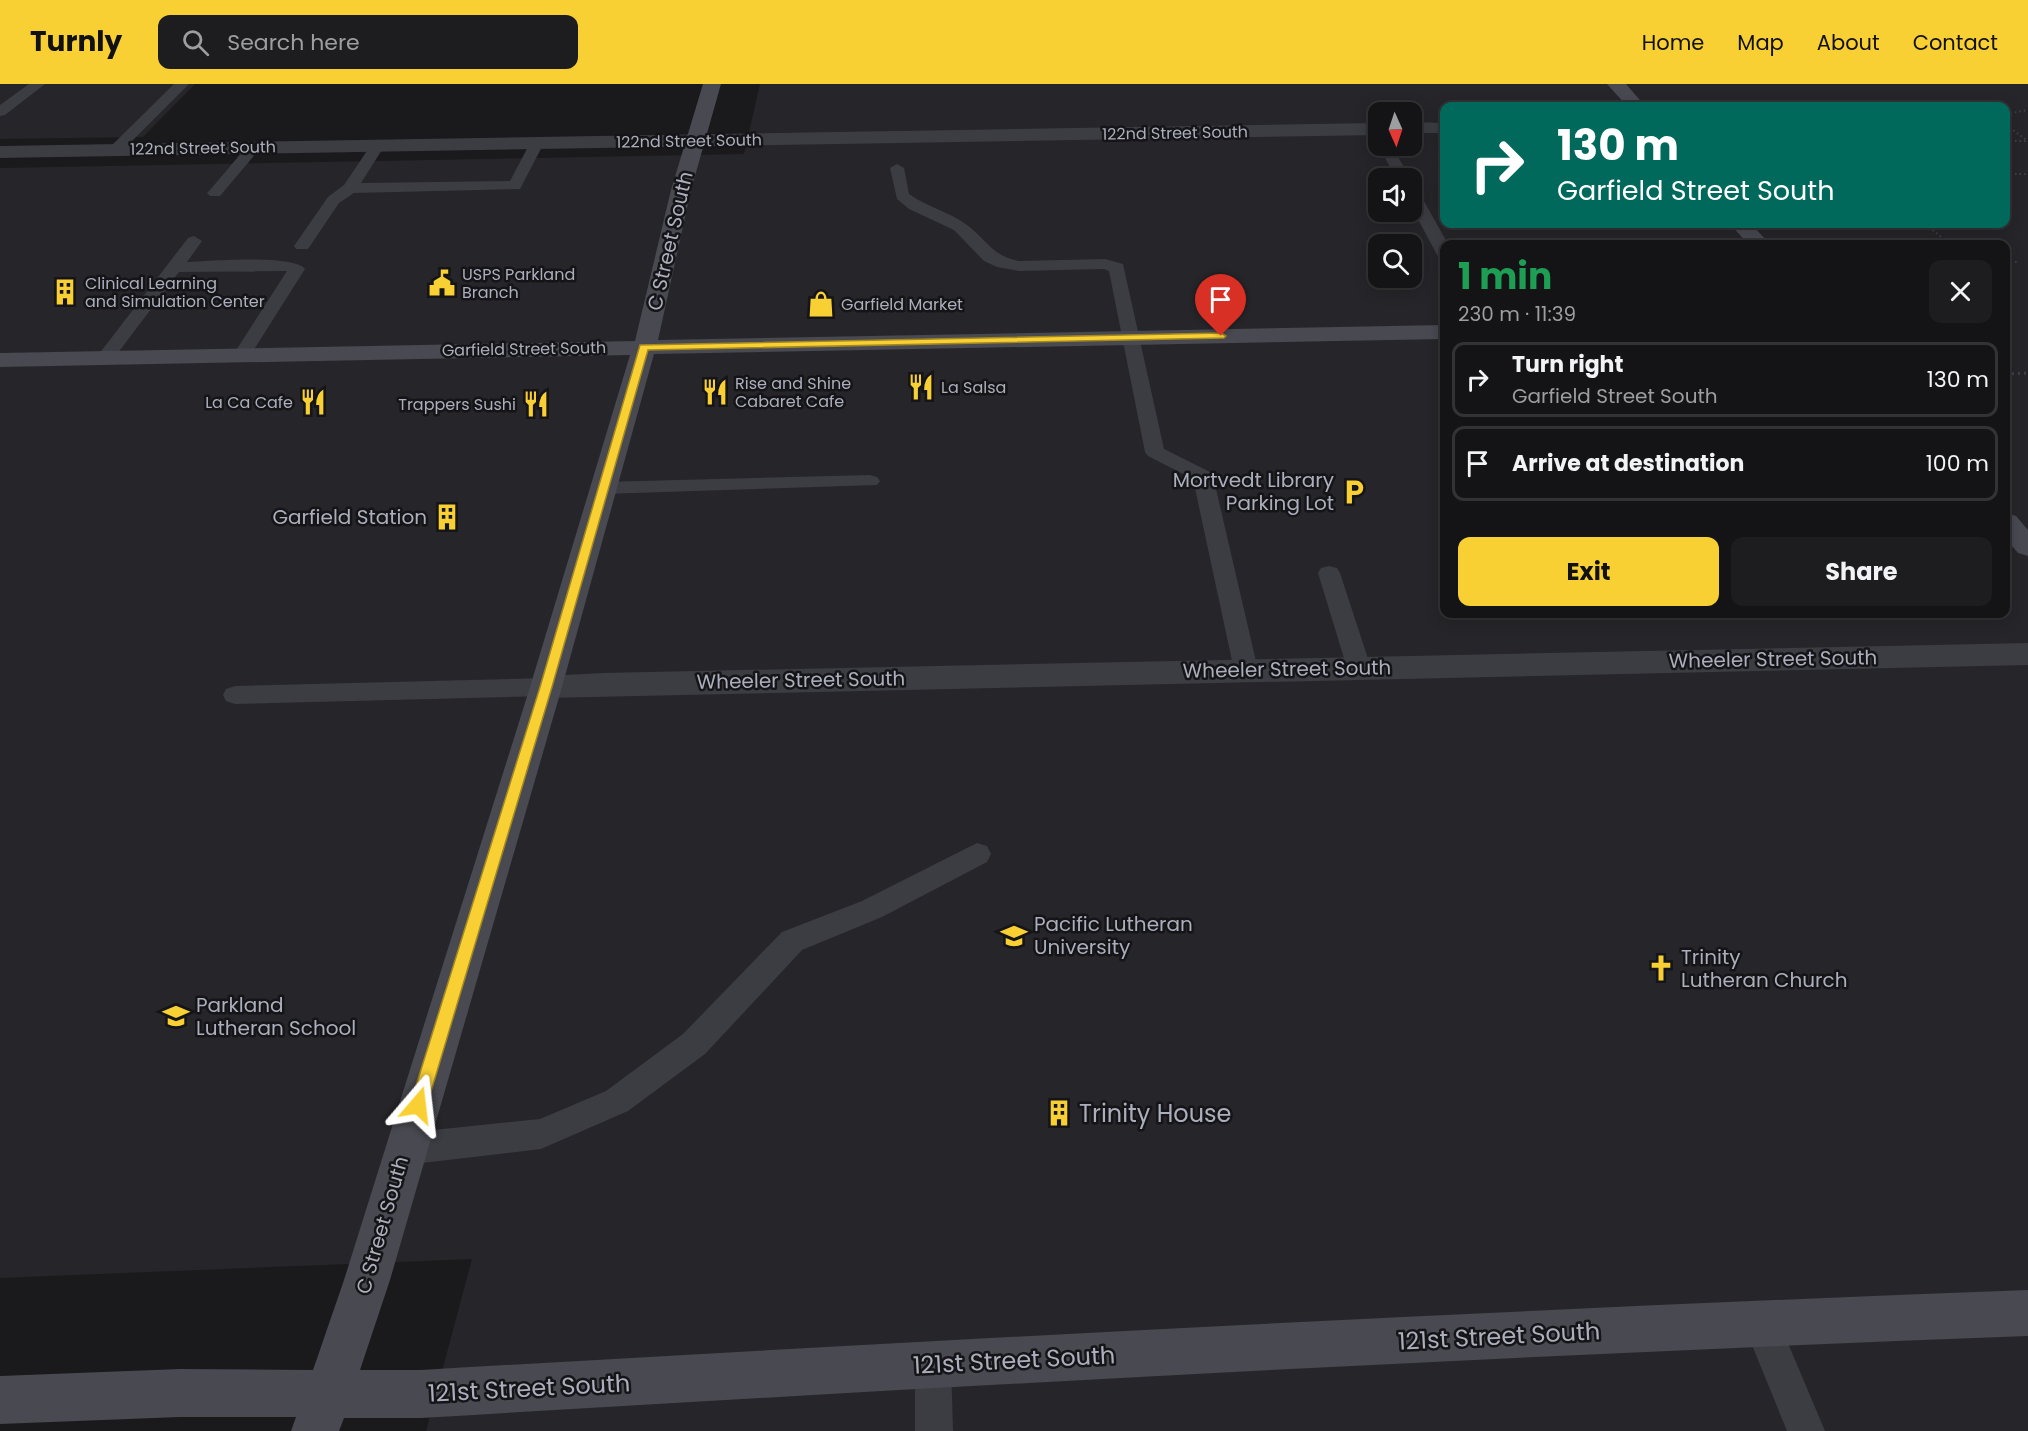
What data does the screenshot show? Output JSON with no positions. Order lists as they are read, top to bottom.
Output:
{
  "streets": {
    "street": [
      "122nd Street South",
      "C Street South",
      "Garfield Street South",
      "Wheeler Street South",
      "121st Street South"
    ]
  },
  "crossings": [
    ["122nd Street South", "C Street South"],
    ["C Street South", "Garfield Street South"],
    ["C Street South", "Wheeler Street South"],
    ["C Street South", "121st Street South"]
  ],
  "places": {
    "public building": ["USPS Parkland Branch"],
    "building": ["Clinical Learning and Simulation Center", "Garfield Station", "Trinity House"],
    "shop": ["Garfield Market"],
    "restaurant": [
      "La Salsa",
      "Rise and Shine Cabaret Cafe",
      "La Ca Cafe",
      "Trappers Sushi"
    ],
    "parking": ["Mortvedt Library Parking Lot"],
    "school or university": ["Pacific Lutheran University", "Parkland Lutheran School"],
    "church": ["Trinity Lutheran Church"]
  },
  "north": "bottom",
  "page": {
    "header": "Turnly",
    "search": "Search here",
    "nav": [
      "Home",
      "Map",
      "About",
      "Contact"
    ],
    "turn": ["130 m", "Garfield Street South"],
    "heading": ["1 min", "230 m · 11:39"],
    "list": [
      {
        "name": "Turn right",
        "note": "Garfield Street South",
        "value": "130 m"
      },
      {
        "name": "Arrive at destination",
        "value": "100 m"
      }
    ],
    "buttons": ["Exit", "Share"]
  }
}
